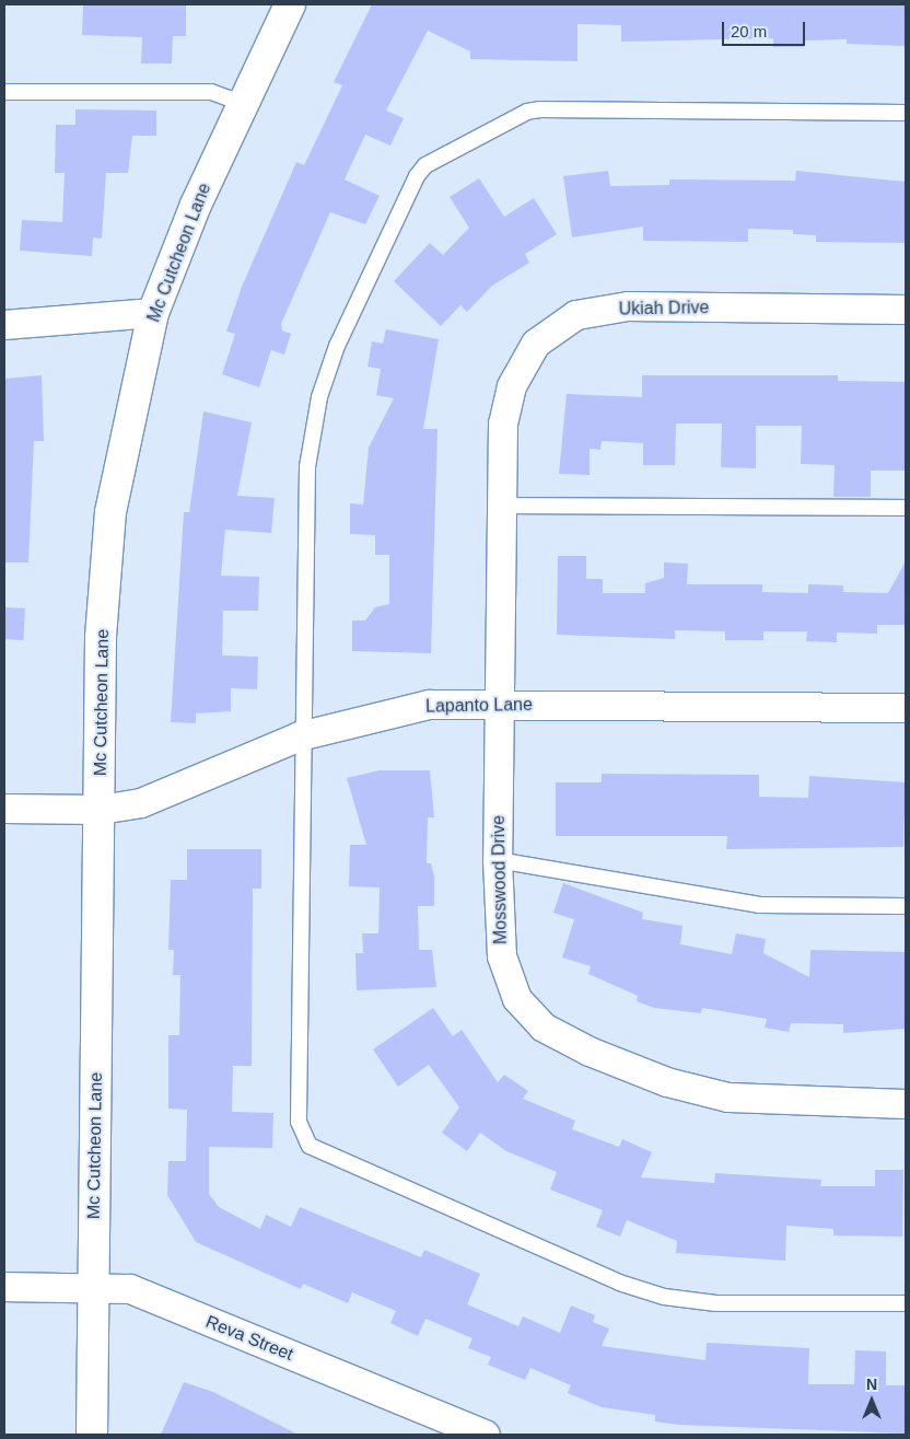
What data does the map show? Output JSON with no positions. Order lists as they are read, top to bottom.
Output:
{
  "streets": {
    "street": [
      "Mc Cutcheon Lane",
      "Ukiah Drive",
      "Lapanto Lane",
      "Mosswood Drive",
      "Reva Street"
    ]
  },
  "crossings": [
    ["Mc Cutcheon Lane", "Lapanto Lane"],
    ["Mc Cutcheon Lane", "Reva Street"],
    ["Ukiah Drive", "Lapanto Lane"],
    ["Ukiah Drive", "Mosswood Drive"],
    ["Lapanto Lane", "Mosswood Drive"]
  ],
  "scale_bar": "20 m",
  "north": "top"
}
